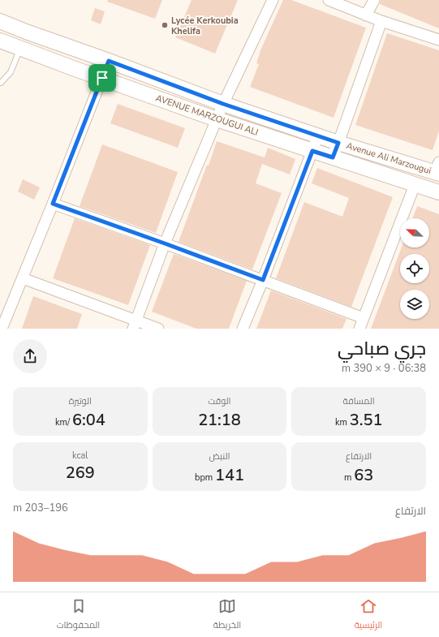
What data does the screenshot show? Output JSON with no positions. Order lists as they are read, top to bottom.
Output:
{
  "streets": {
    "main road": ["AVENUE MARZOUGUI ALI", "Avenue Ali Marzougui"]
  },
  "crossings": [
    ["AVENUE MARZOUGUI ALI", "Avenue Ali Marzougui"]
  ],
  "places": ["Lycée Kerkoubia Khelifa"],
  "north": "top left",
  "page": {
    "heading": ["جري صباحي", "06:38 · 9 × 390 m"],
    "stats": [
      ["المسافة", "3.51 km"],
      ["الوقت", "21:18"],
      ["الوتيرة", "6:04 /km"],
      ["الارتفاع", "63 m"],
      ["النبض", "141 bpm"],
      ["kcal", "269"]
    ],
    "chart": ["الارتفاع", "196–203 m"],
    "tabs": ["الرئيسية", "الخريطة", "المحفوظات"]
  }
}
